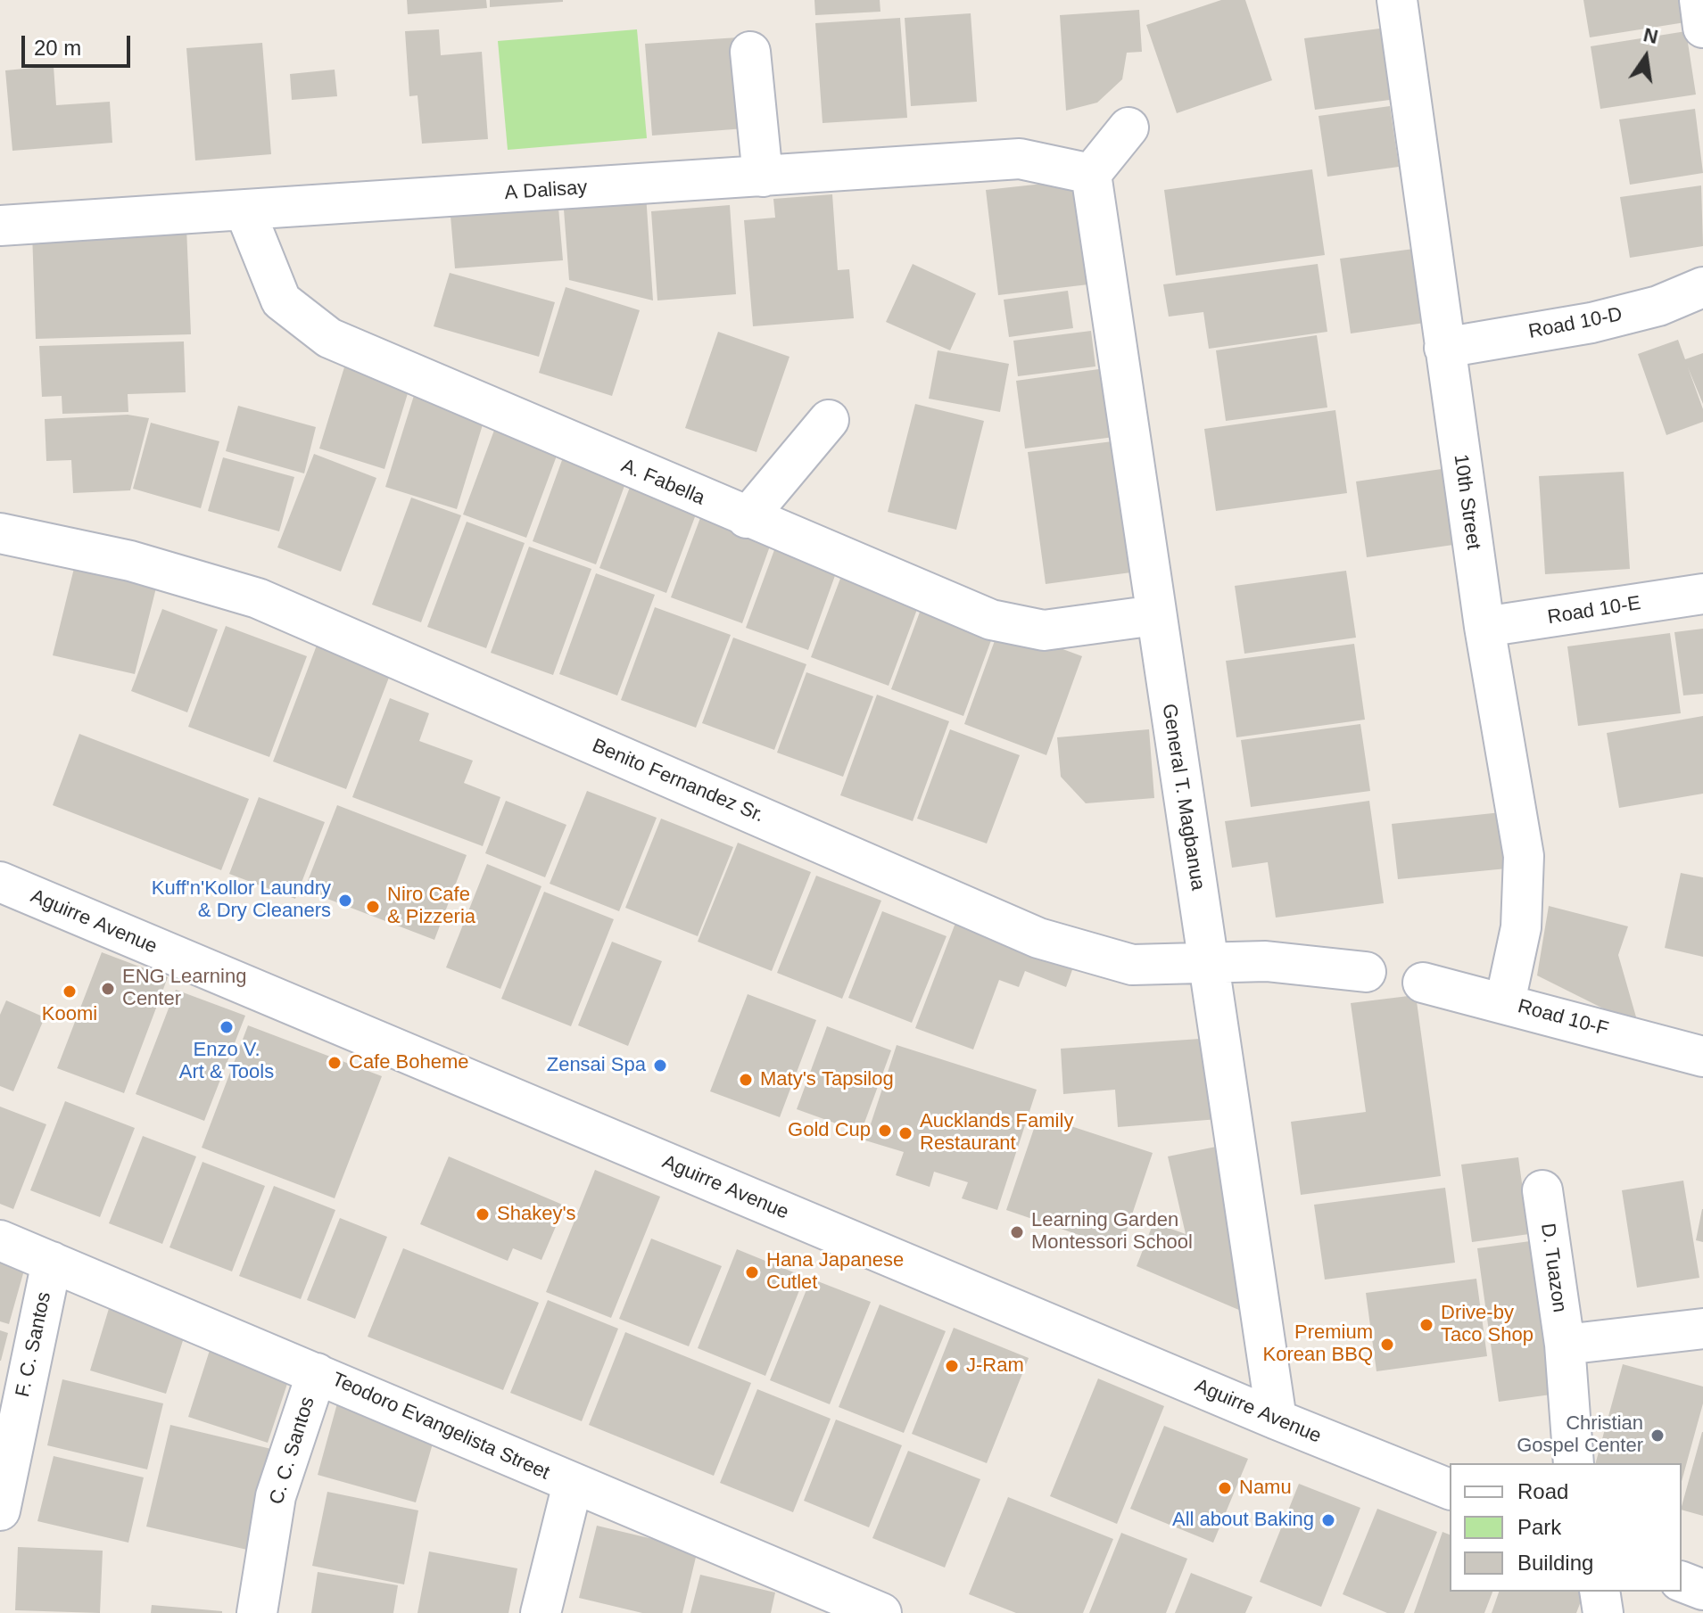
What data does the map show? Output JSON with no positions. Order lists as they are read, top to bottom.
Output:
{
  "streets": {
    "street": [
      "A Dalisay",
      "Road 10-D",
      "A. Fabella",
      "10th Street",
      "Road 10-E",
      "Benito Fernandez Sr.",
      "General T. Magbanua",
      "Aguirre Avenue",
      "Road 10-F",
      "D. Tuazon",
      "F. C. Santos",
      "Teodoro Evangelista Street",
      "C. C. Santos"
    ]
  },
  "crossings": [
    ["A Dalisay", "A. Fabella"],
    ["A Dalisay", "General T. Magbanua"],
    ["Road 10-D", "10th Street"],
    ["A. Fabella", "General T. Magbanua"],
    ["10th Street", "Road 10-E"],
    ["10th Street", "Road 10-F"],
    ["Benito Fernandez Sr.", "General T. Magbanua"],
    ["General T. Magbanua", "Aguirre Avenue"],
    ["F. C. Santos", "Teodoro Evangelista Street"],
    ["Teodoro Evangelista Street", "C. C. Santos"]
  ],
  "places": [
    "Kuff'n'Kollor Laundry & Dry Cleaners",
    "Niro Cafe & Pizzeria",
    "ENG Learning Center",
    "Koomi",
    "Enzo V. Art & Tools",
    "Cafe Boheme",
    "Zensai Spa",
    "Maty's Tapsilog",
    "Gold Cup",
    "Aucklands Family Restaurant",
    "Shakey's",
    "Learning Garden Montessori School",
    "Hana Japanese Cutlet",
    "Drive-by Taco Shop",
    "Premium Korean BBQ",
    "J-Ram",
    "Christian Gospel Center",
    "Namu",
    "All about Baking"
  ],
  "legend": ["Road", "Park", "Building"],
  "scale_bar": "20 m",
  "north": "top"
}
